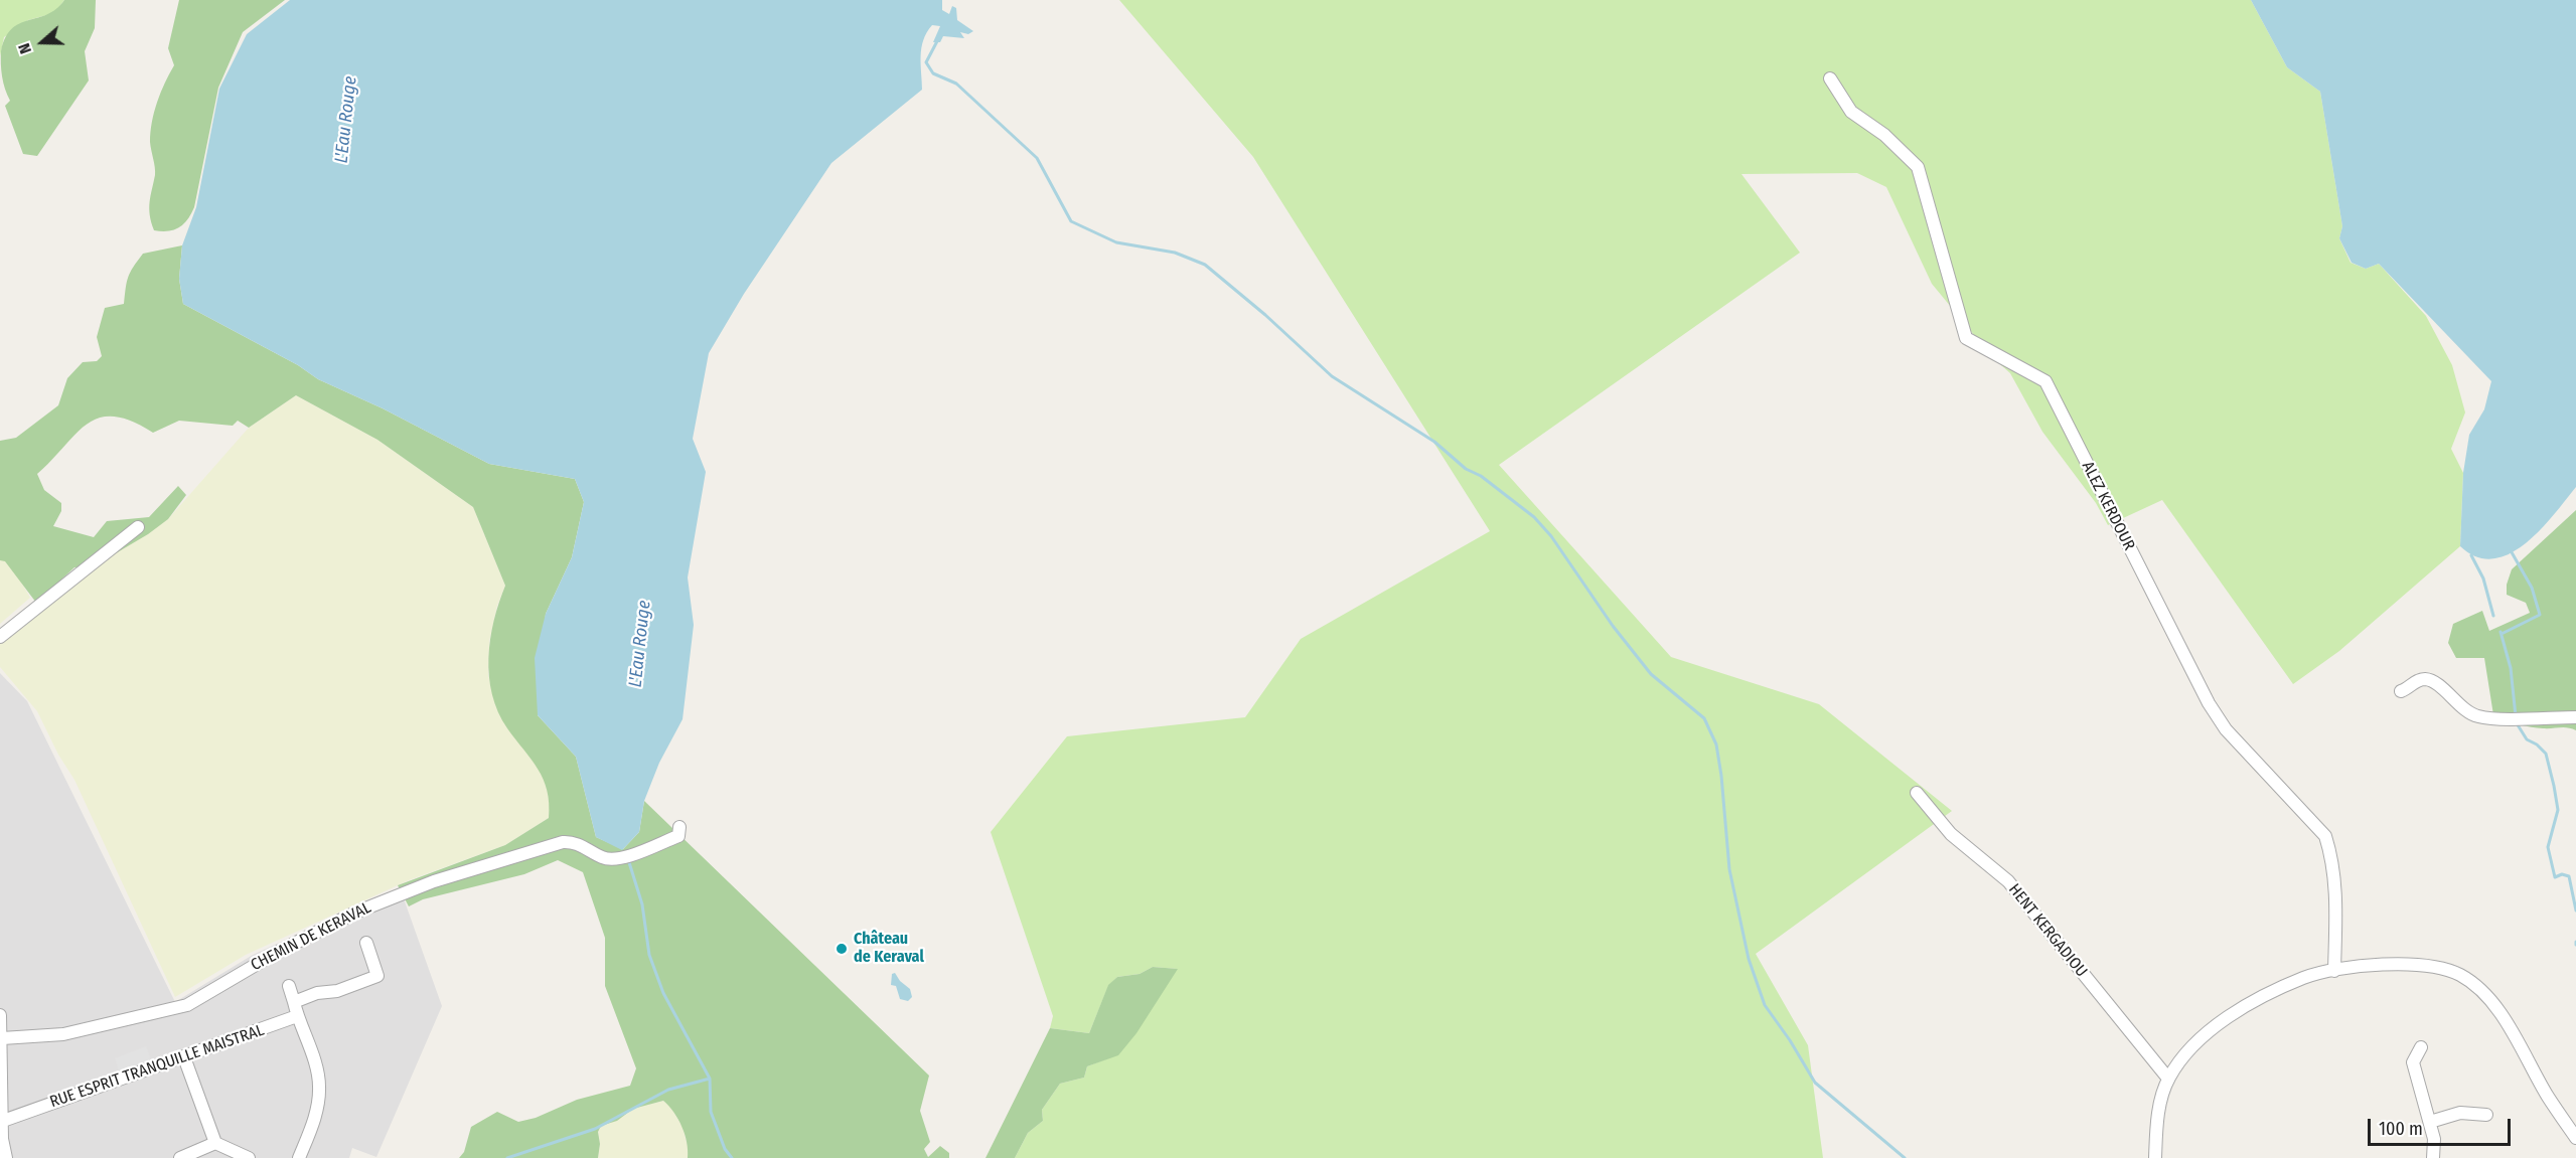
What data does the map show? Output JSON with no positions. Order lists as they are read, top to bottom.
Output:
{
  "streets": {
    "street": [
      "ALEZ KERDOUR",
      "HENT KERGADIOU",
      "CHEMIN DE KERAVAL",
      "RUE ESPRIT TRANQUILLE MAISTRAL"
    ]
  },
  "water": ["L'Eau Rouge"],
  "places": ["Château de Keraval"],
  "scale_bar": "100 m",
  "north": "left"
}
